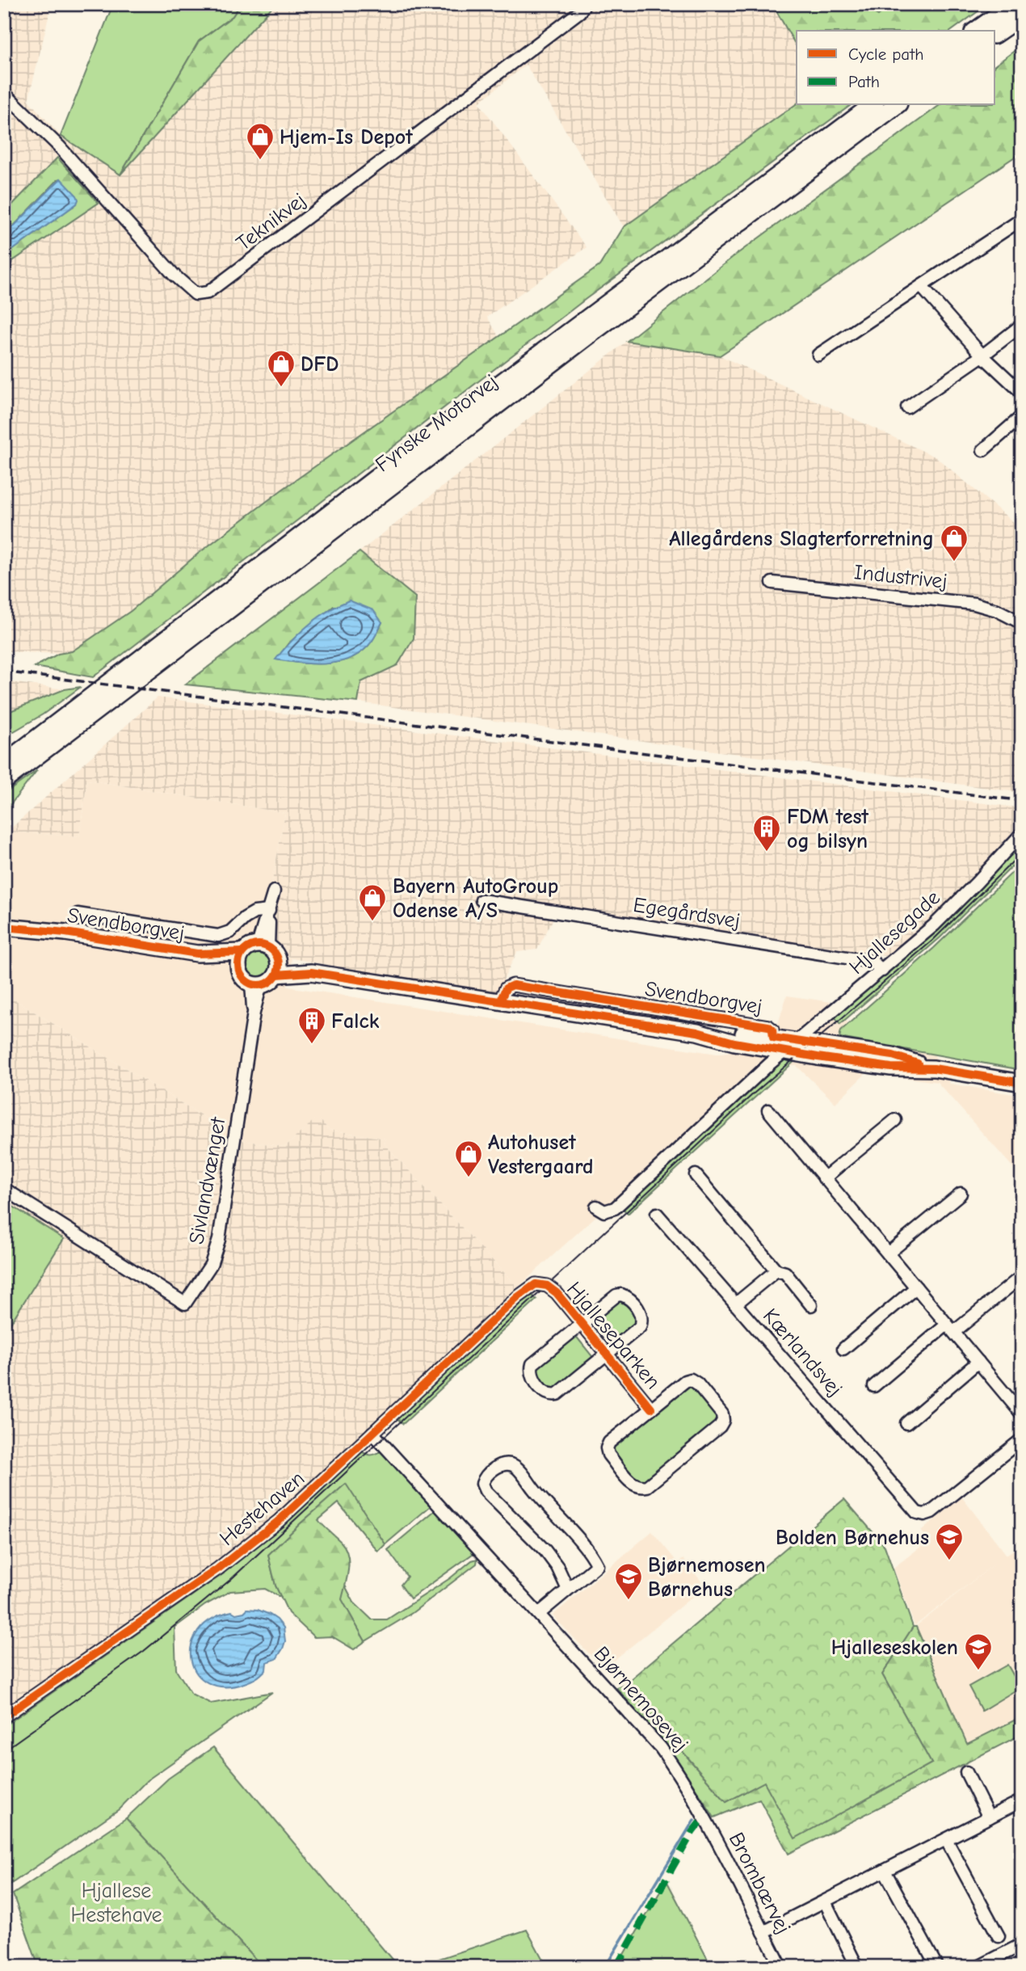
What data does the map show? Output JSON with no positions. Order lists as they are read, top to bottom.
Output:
{
  "streets": {
    "highway": ["Fynske Motorvej"],
    "main road": ["Svendborgvej"],
    "street": [
      "Teknikvej",
      "Industrivej",
      "Egegårdsvej",
      "Hjallesegade",
      "Sivlandvænget",
      "Hjalleseparken",
      "Kærlandsvej",
      "Hestehaven",
      "Bjørnemosevej",
      "Brombærvej"
    ]
  },
  "crossings": [
    ["Egegårdsvej", "Hjallesegade"],
    ["Svendborgvej", "Hjallesegade"],
    ["Svendborgvej", "Sivlandvænget"],
    ["Hjalleseparken", "Hestehaven"],
    ["Hestehaven", "Bjørnemosevej"],
    ["Bjørnemosevej", "Brombærvej"]
  ],
  "parks": ["Hjallese Hestehave"],
  "places": {
    "shop": [
      "Hjem-Is Depot",
      "DFD",
      "Allegårdens Slagterforretning",
      "Bayern AutoGroup Odense A/S",
      "Autohuset Vestergaard"
    ],
    "building": ["FDM test og bilsyn", "Falck"],
    "school or university": ["Bolden Børnehus", "Bjørnemosen Børnehus", "Hjalleseskolen"]
  },
  "legend": ["Cycle path", "Path"]
}
